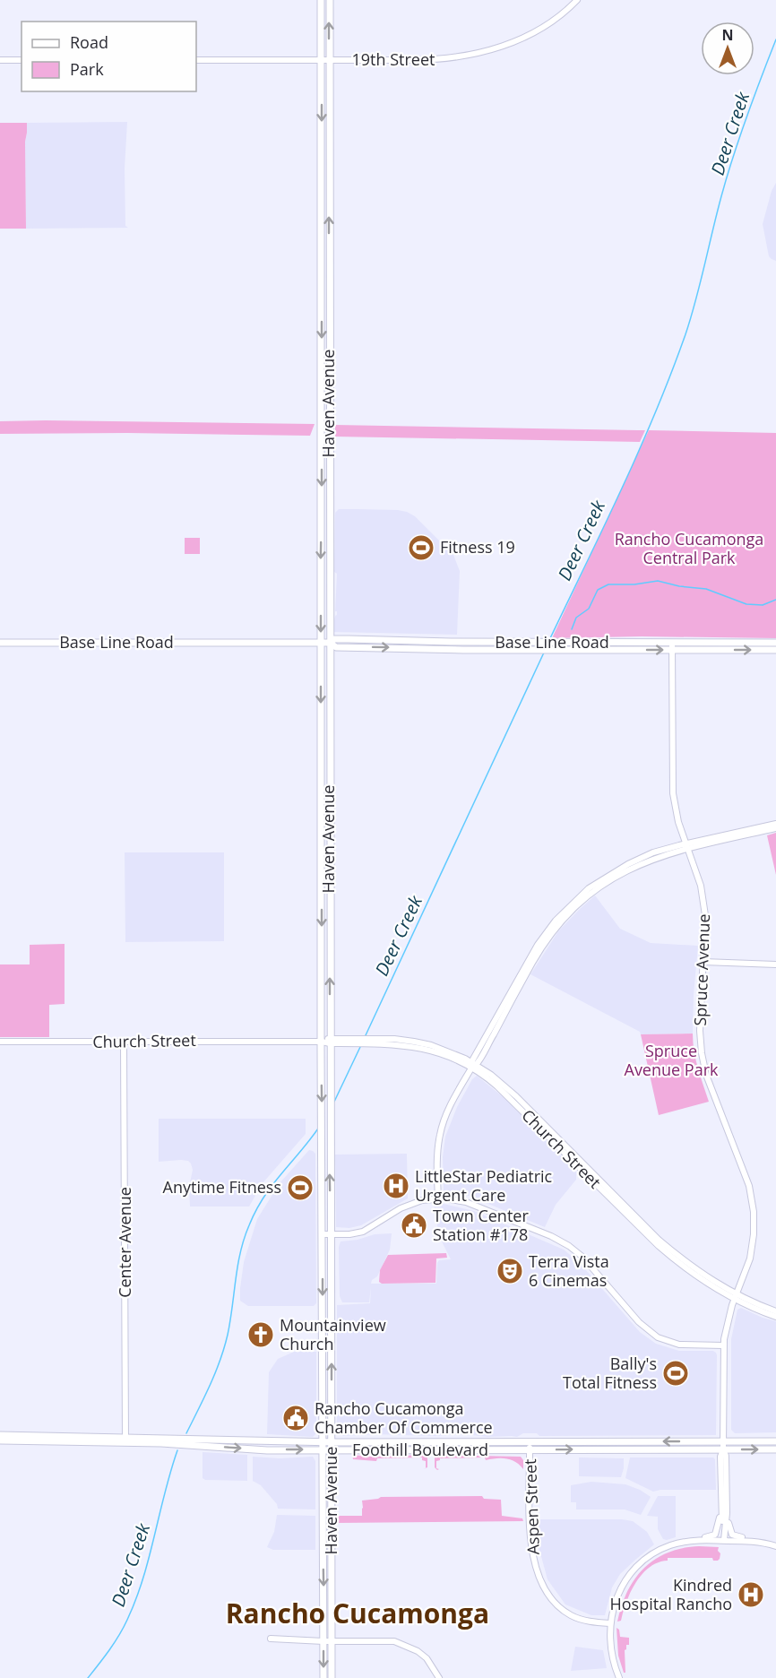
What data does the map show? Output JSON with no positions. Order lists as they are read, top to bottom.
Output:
{
  "streets": {
    "main road": ["Haven Avenue", "Base Line Road", "Foothill Boulevard"],
    "street": [
      "19th Street",
      "Spruce Avenue",
      "Church Street",
      "Center Avenue",
      "Aspen Street"
    ]
  },
  "crossings": [
    ["19th Street", "Haven Avenue"],
    ["Haven Avenue", "Base Line Road"],
    ["Haven Avenue", "Church Street"],
    ["Haven Avenue", "Foothill Boulevard"],
    ["Base Line Road", "Spruce Avenue"],
    ["Spruce Avenue", "Church Street"],
    ["Spruce Avenue", "Foothill Boulevard"],
    ["Church Street", "Center Avenue"],
    ["Center Avenue", "Foothill Boulevard"],
    ["Foothill Boulevard", "Aspen Street"]
  ],
  "districts": ["Rancho Cucamonga"],
  "water": ["Deer Creek"],
  "parks": ["Rancho Cucamonga Central Park", "Spruce Avenue Park"],
  "places": {
    "sports": ["Fitness 19", "Anytime Fitness", "Bally's Total Fitness"],
    "hospital": ["LittleStar Pediatric Urgent Care", "Kindred Hospital Rancho"],
    "public building": ["Town Center Station #178", "Rancho Cucamonga Chamber Of Commerce"],
    "theatre": ["Terra Vista 6 Cinemas"],
    "church": ["Mountainview Church"]
  },
  "legend": ["Road", "Park"],
  "north": "top"
}
